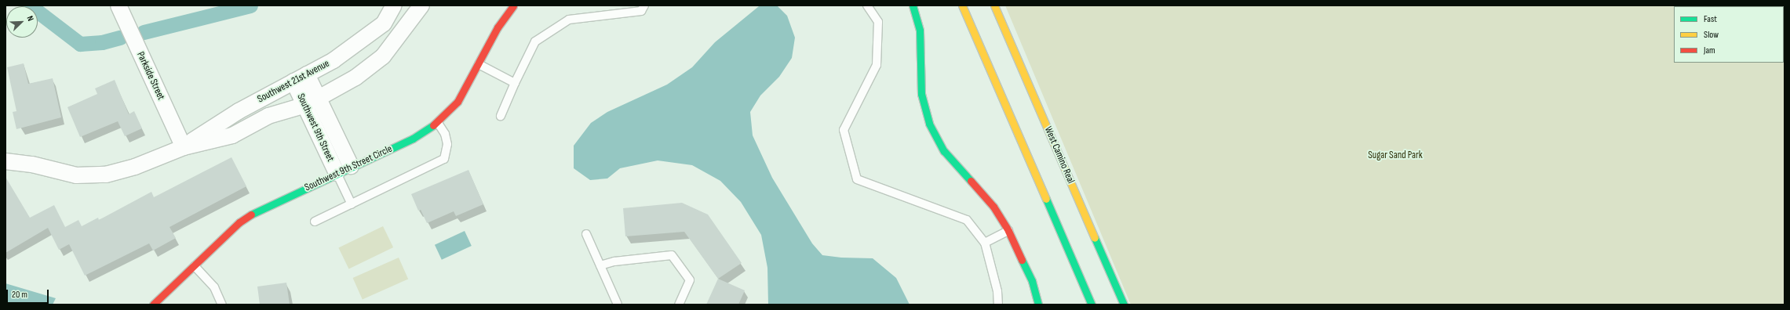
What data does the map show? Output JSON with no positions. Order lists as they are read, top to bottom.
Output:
{
  "streets": {
    "street": [
      "Parkside Street",
      "Southwest 21st Avenue",
      "Southwest 9th Street",
      "West Camino Real",
      "Southwest 9th Street Circle"
    ]
  },
  "crossings": [
    ["Parkside Street", "Southwest 21st Avenue"],
    ["Southwest 21st Avenue", "Southwest 9th Street"],
    ["Southwest 9th Street", "Southwest 9th Street Circle"]
  ],
  "parks": ["Sugar Sand Park"],
  "legend": ["Fast", "Slow", "Jam"],
  "scale_bar": "20 m",
  "north": "top right"
}
